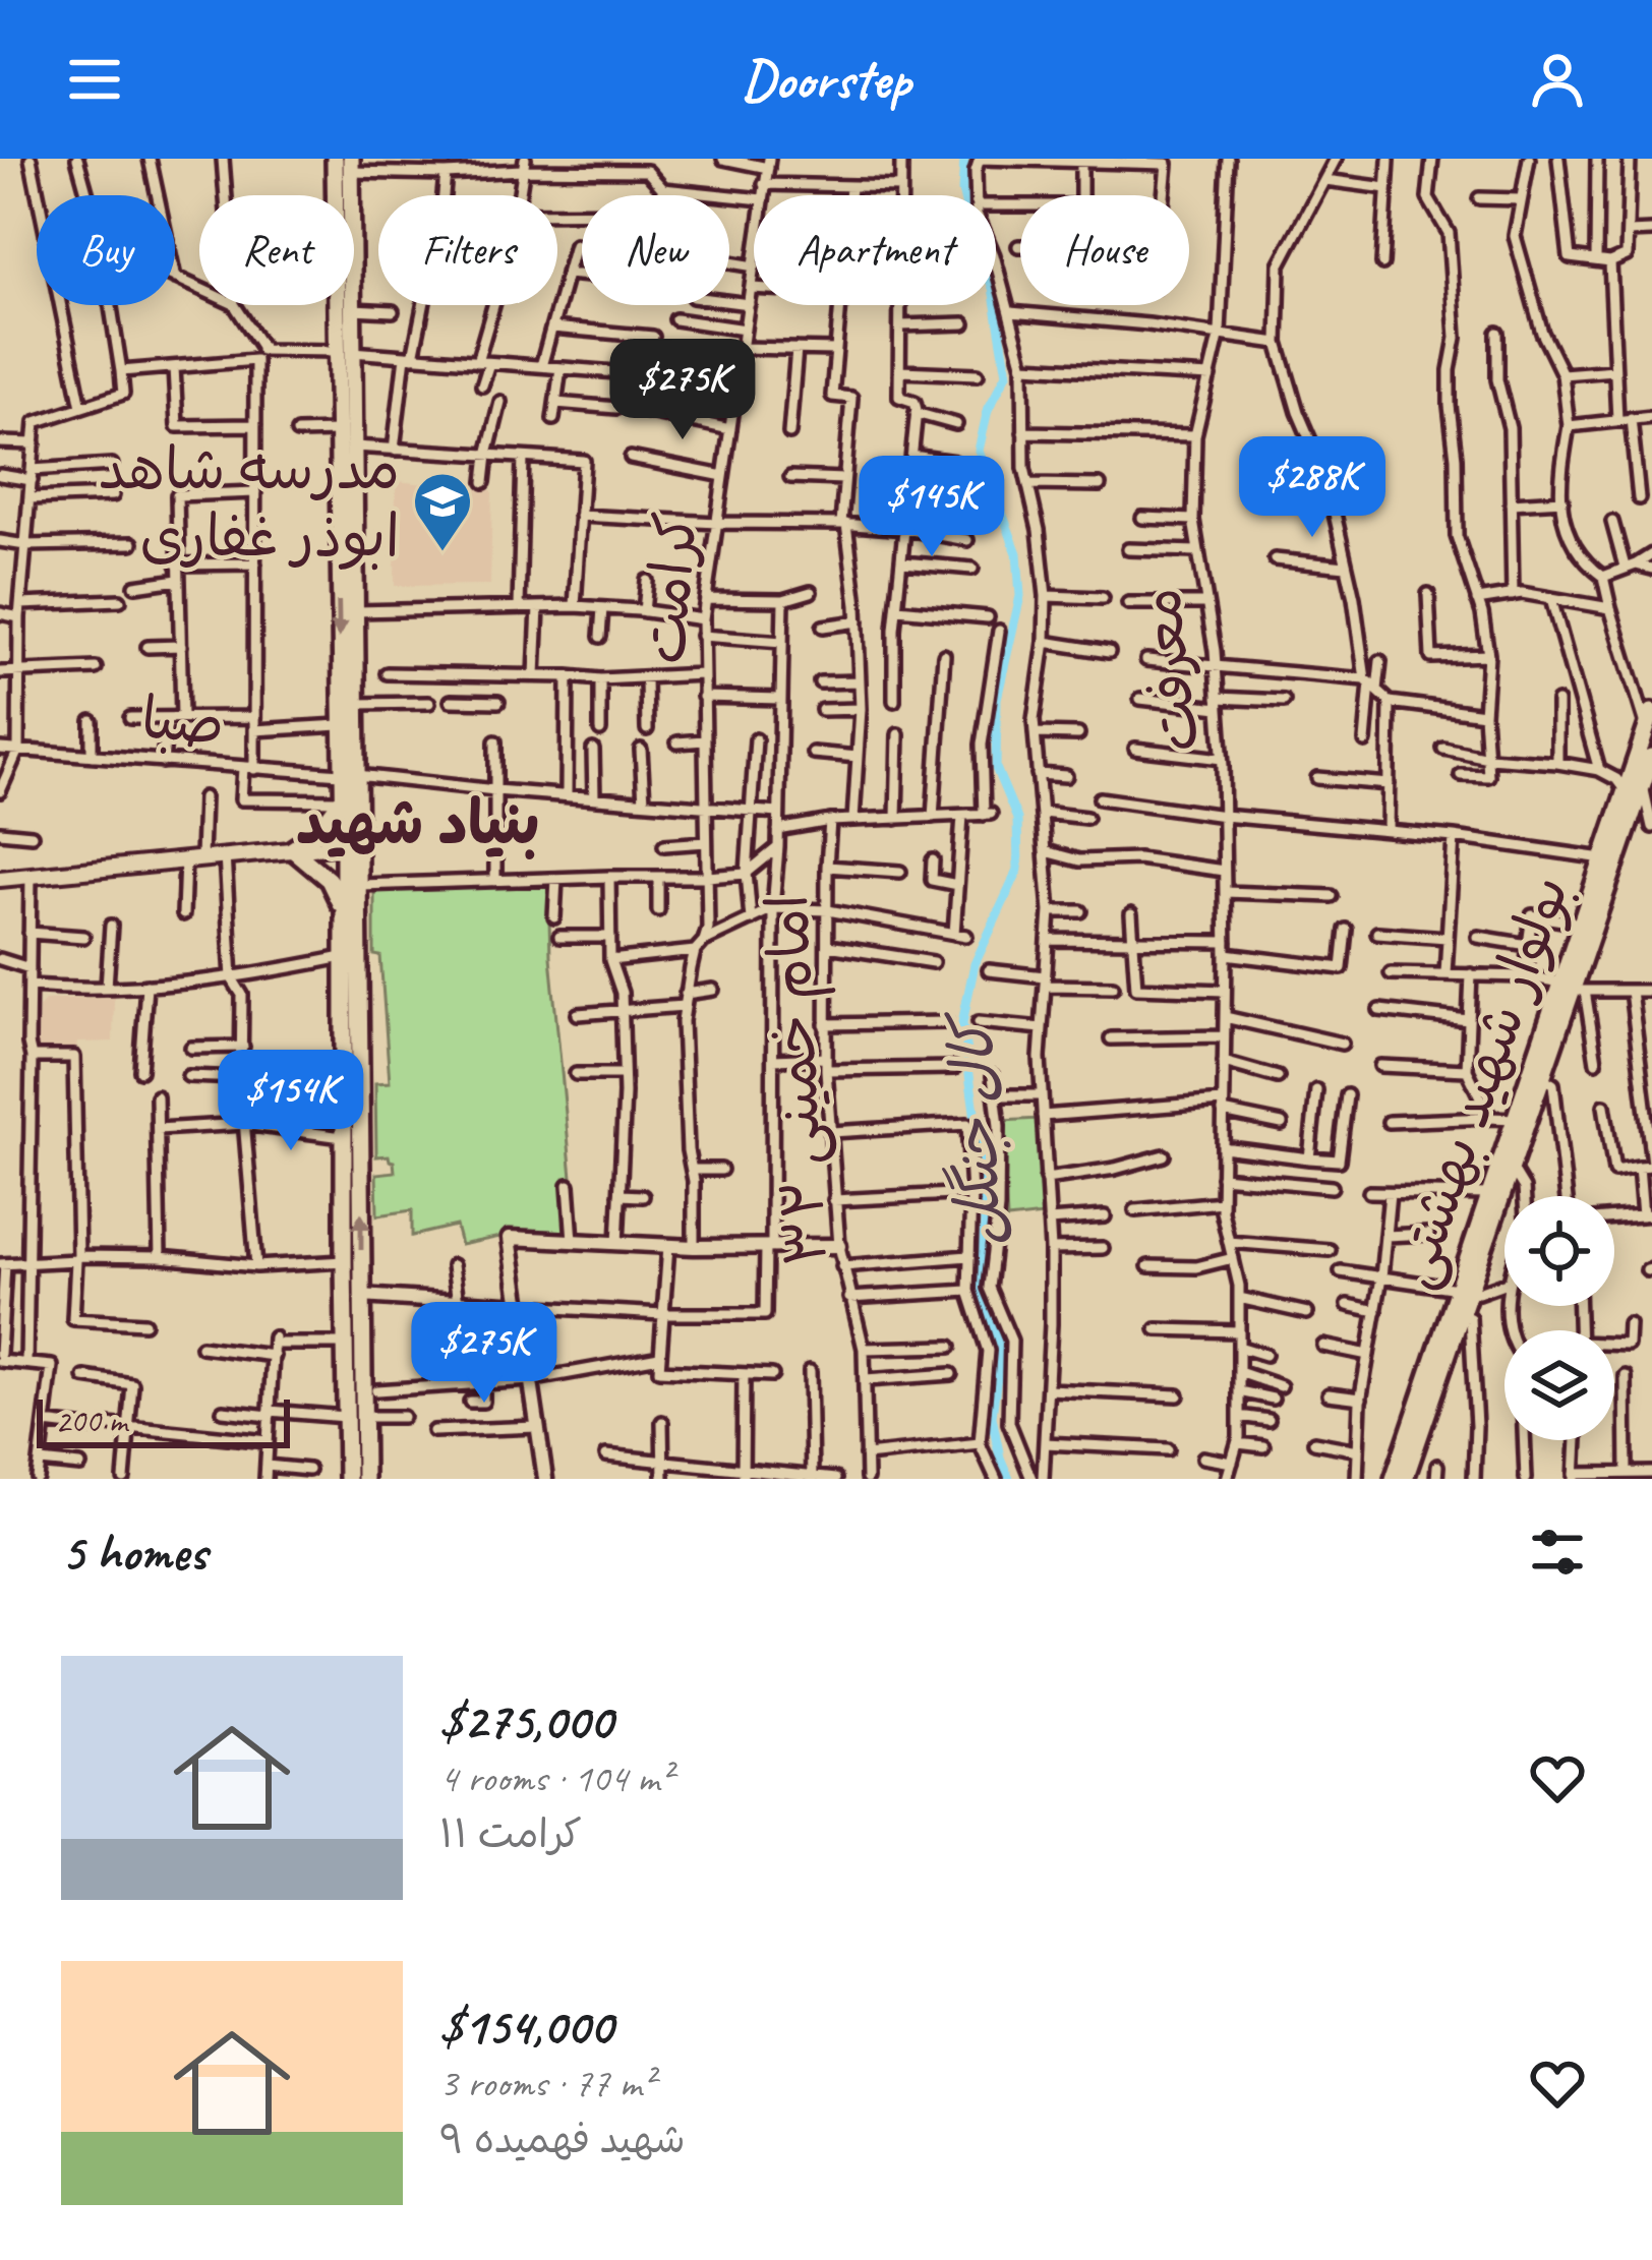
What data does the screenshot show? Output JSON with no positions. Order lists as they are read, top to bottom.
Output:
{
  "streets": {
    "main road": ["بولوار شهید بهشتی"],
    "street": [
      "کرامت",
      "معرفت",
      "صبا",
      "امام خمینی ۳۲"
    ]
  },
  "crossings": [
    ["کرامت", "صبا"]
  ],
  "districts": ["بنیاد شهید"],
  "water": ["کال جنگل"],
  "places": {
    "school or university": ["مدرسه شاهد ابوذر غفاری"]
  },
  "scale_bar": "200 m",
  "page": {
    "header": "Doorstep",
    "chip": [
      "Buy",
      "Rent",
      "Filters",
      "New",
      "Apartment",
      "House"
    ],
    "price": [
      "$275K",
      "$288K",
      "$145K",
      "$154K",
      "$275K"
    ],
    "scale": "200 m",
    "heading": "5 homes",
    "list": [
      {
        "name": "$275,000",
        "note": "4 rooms · 104 m² · کرامت ۱۱"
      },
      {
        "name": "$154,000",
        "note": "3 rooms · 77 m² · شهید فهمیده ۹"
      }
    ]
  }
}
